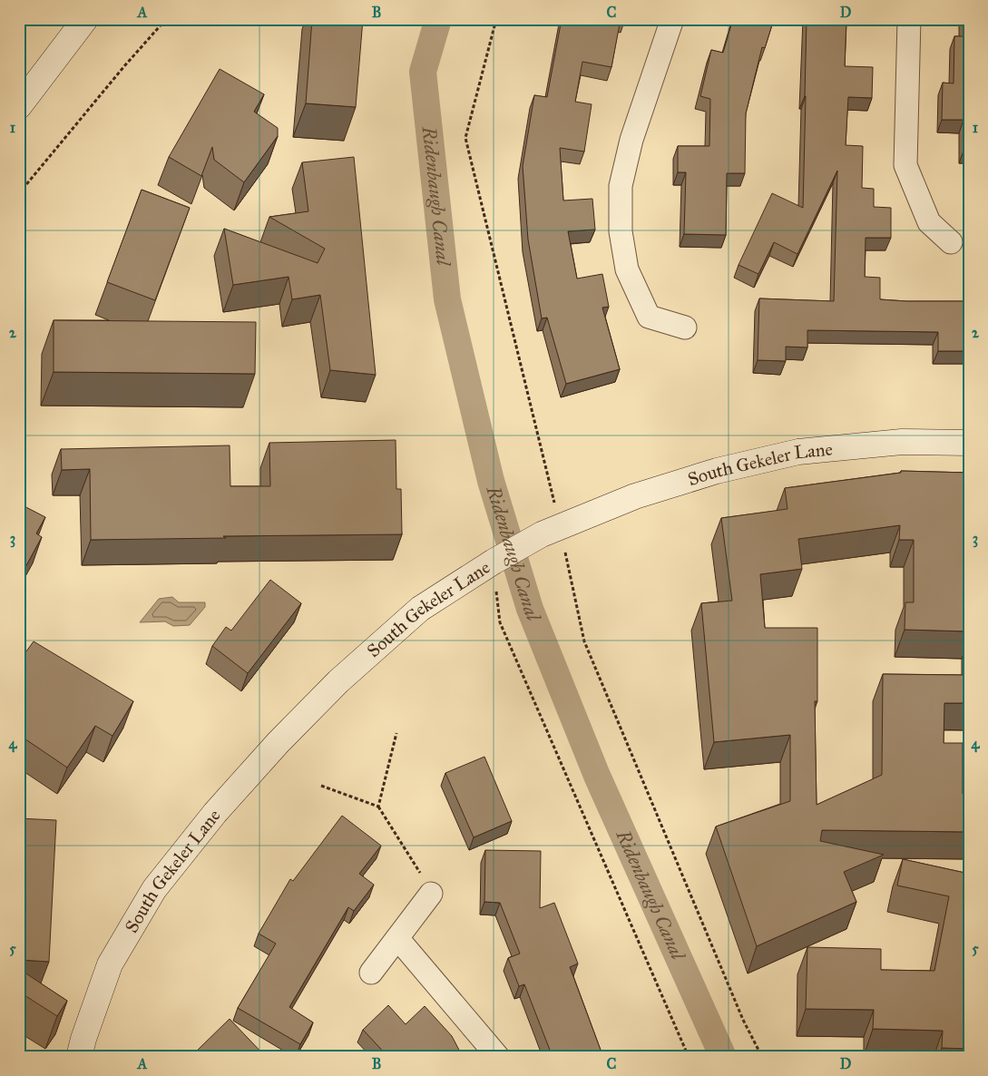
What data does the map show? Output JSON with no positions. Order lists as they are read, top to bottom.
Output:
{
  "streets": {
    "street": ["South Gekeler Lane"]
  },
  "water": ["Ridenbaugh Canal"],
  "grid": {
    "columns": [
      "A",
      "B",
      "C",
      "D"
    ],
    "rows": [
      "1",
      "2",
      "3",
      "4",
      "5"
    ]
  }
}
